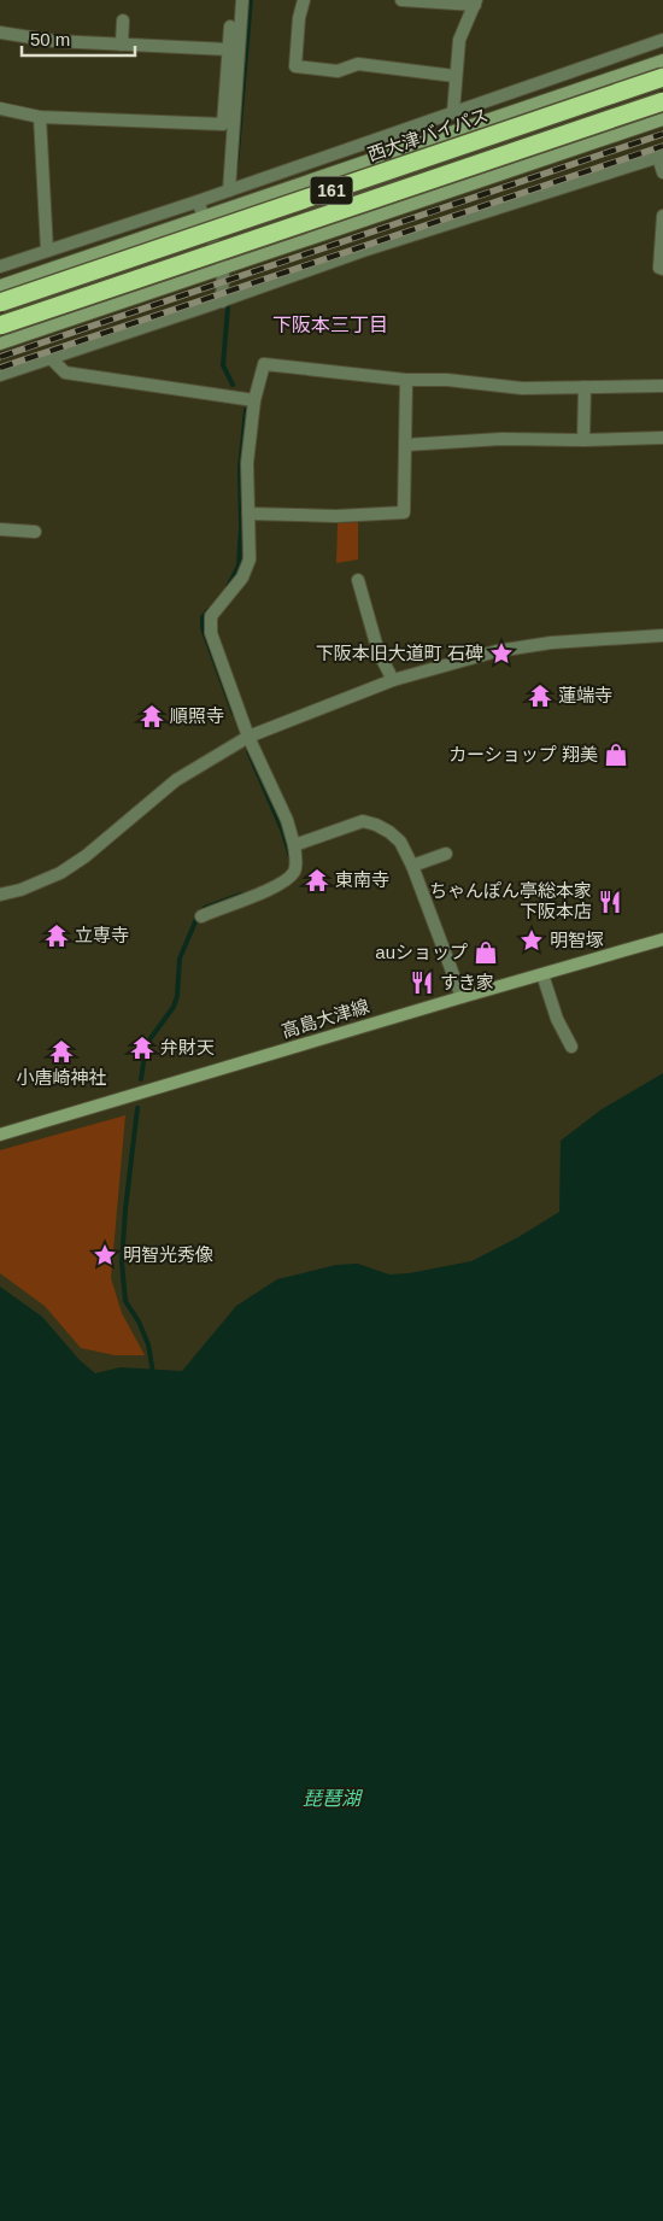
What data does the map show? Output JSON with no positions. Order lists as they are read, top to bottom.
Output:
{
  "streets": {
    "highway": ["西大津バイパス", "161"],
    "street": ["高島大津線"]
  },
  "districts": ["下阪本三丁目"],
  "water": ["琵琶湖"],
  "places": {
    "place": ["下阪本旧大道町 石碑", "明智塚", "明智光秀像"],
    "temple": [
      "蓮端寺",
      "順照寺",
      "東南寺",
      "立専寺",
      "弁財天",
      "小唐崎神社"
    ],
    "shop": ["カーショップ 翔美", "auショップ"],
    "restaurant": ["ちゃんぽん亭総本家 下阪本店", "すき家"]
  },
  "scale_bar": "50 m"
}
